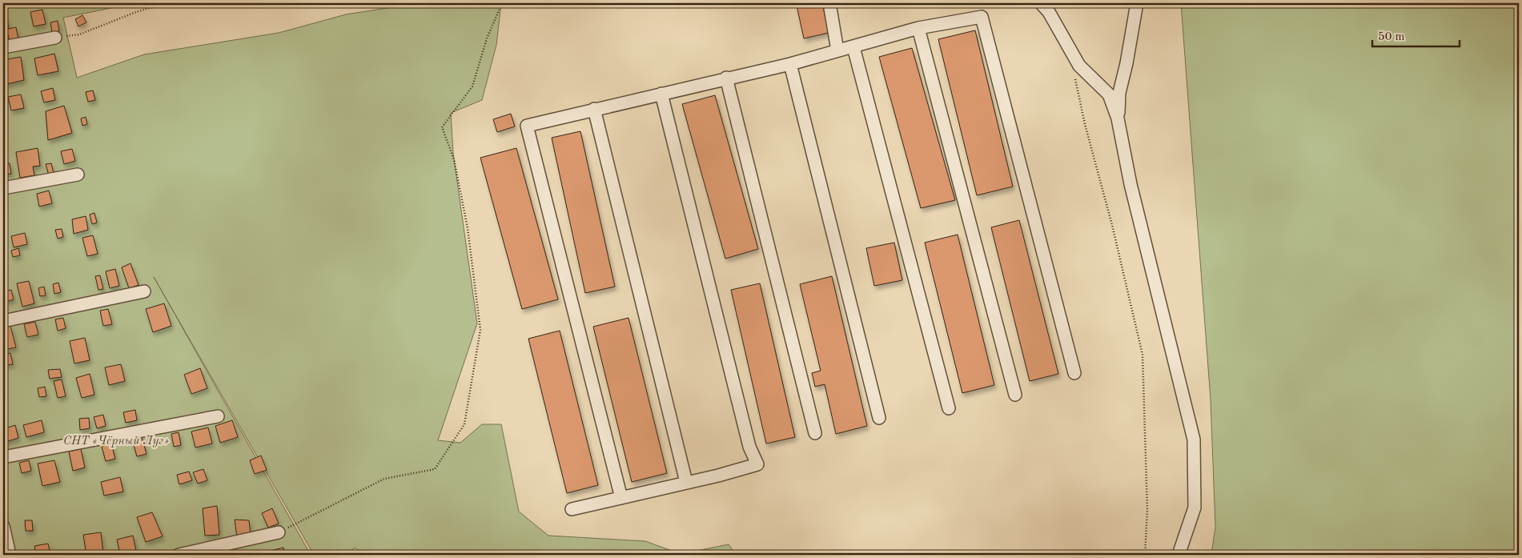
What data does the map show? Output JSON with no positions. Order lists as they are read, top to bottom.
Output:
{
  "parks": ["СНТ «Чёрный Луг»"],
  "scale_bar": "50 m"
}
